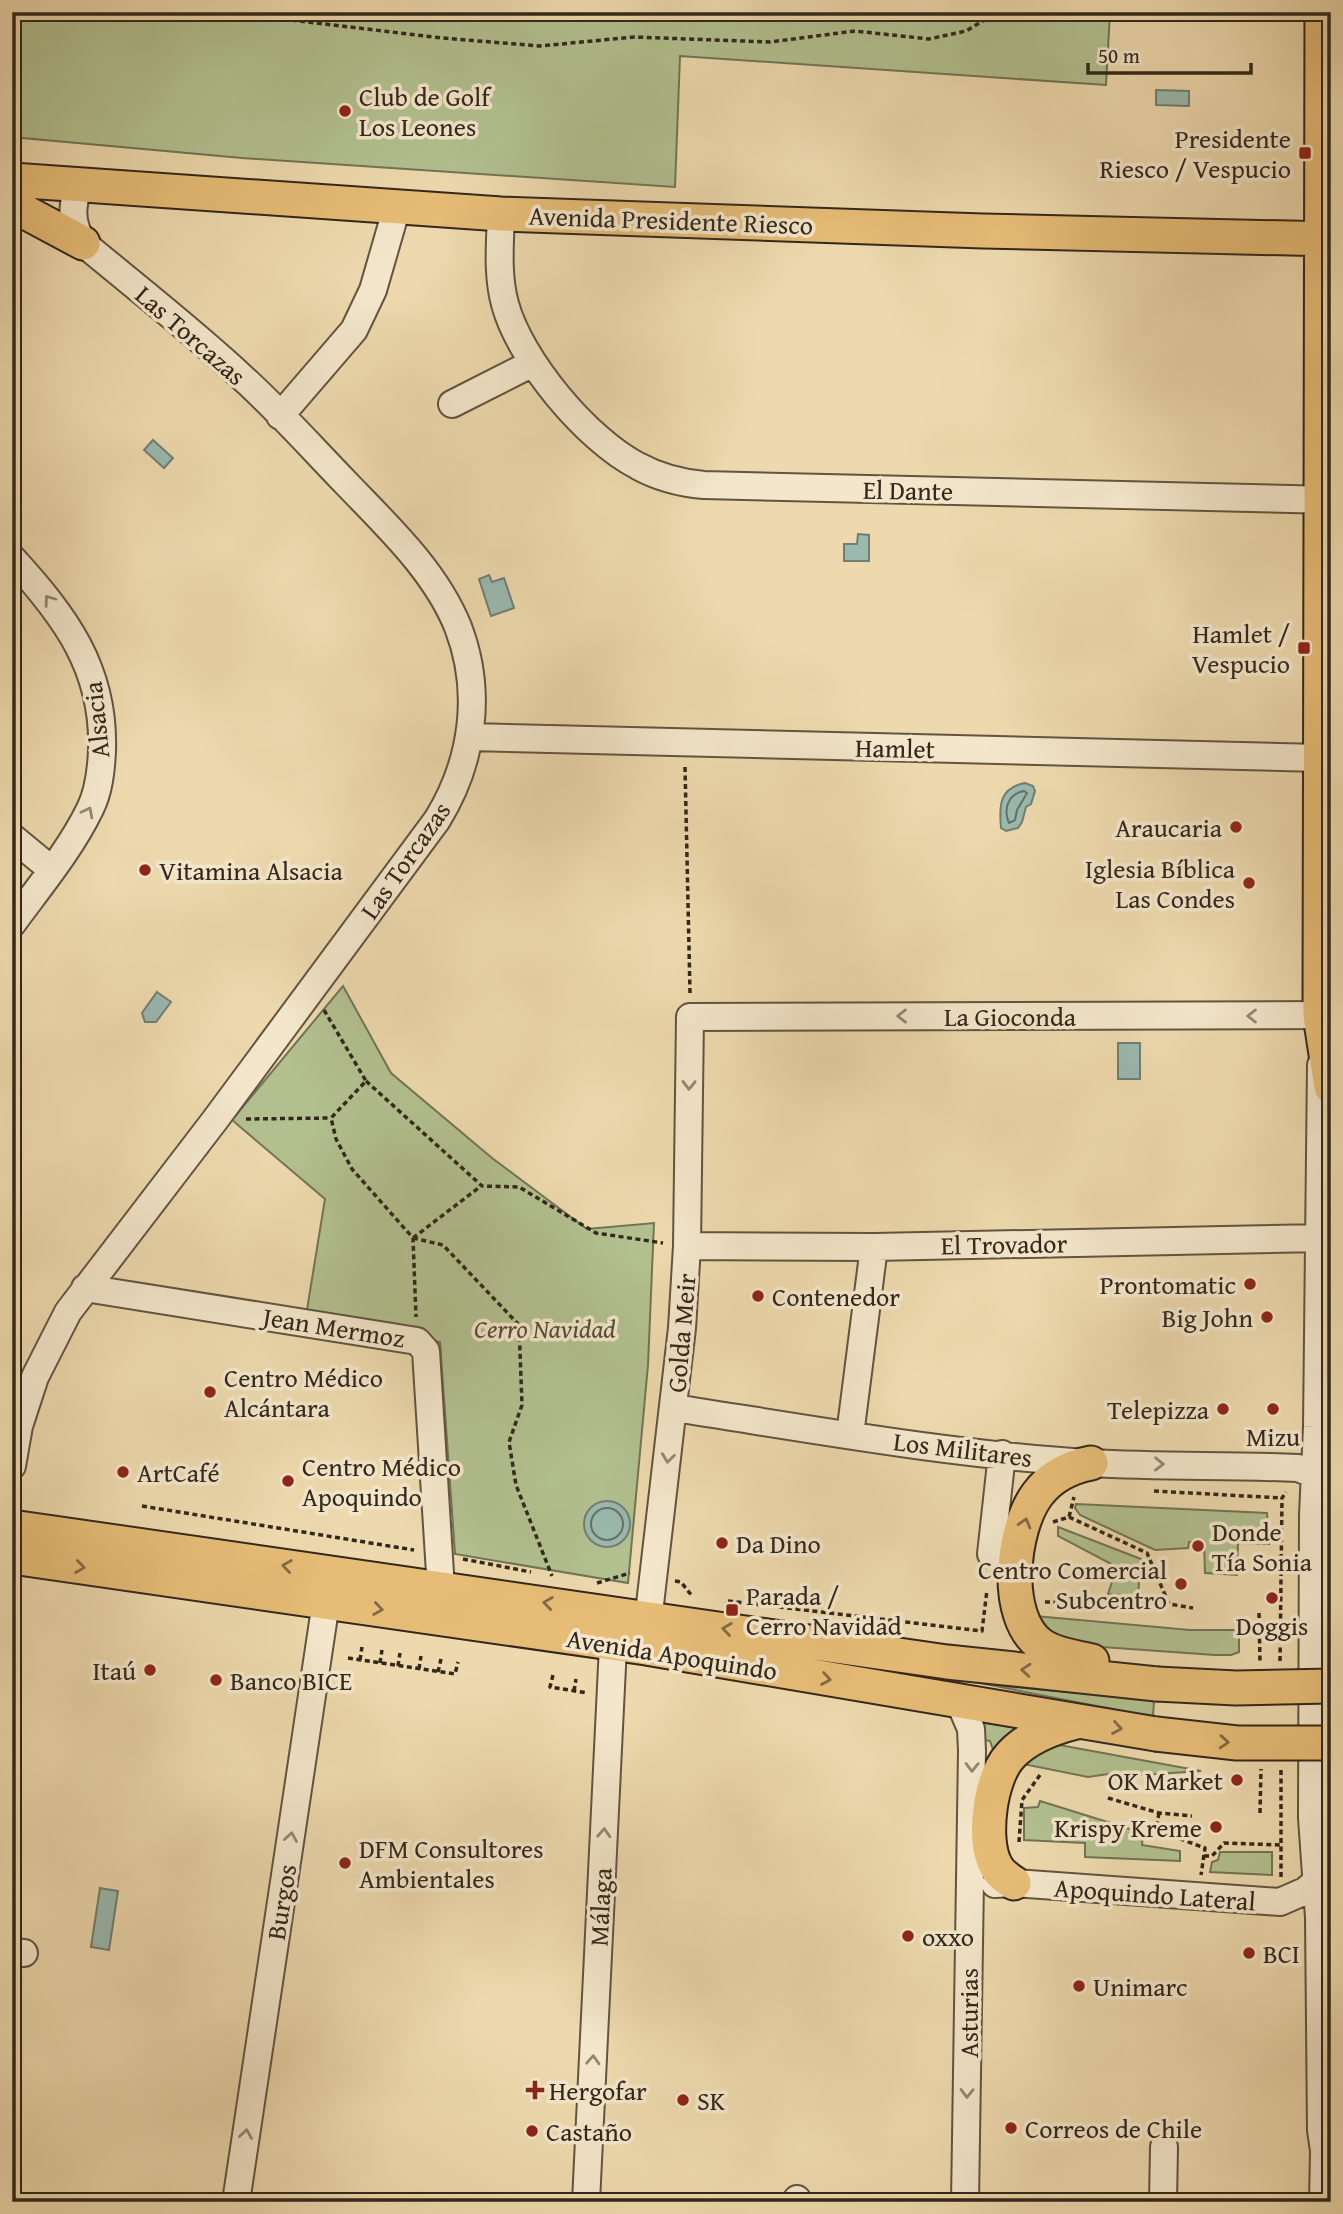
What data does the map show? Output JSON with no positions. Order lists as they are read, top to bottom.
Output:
{
  "streets": {
    "main road": ["Avenida Presidente Riesco", "Avenida Apoquindo"],
    "street": [
      "Las Torcazas",
      "El Dante",
      "Alsacia",
      "Hamlet",
      "La Gioconda",
      "El Trovador",
      "Jean Mermoz",
      "Golda Meir",
      "Los Militares",
      "Apoquindo Lateral",
      "Burgos",
      "Málaga",
      "Asturias"
    ]
  },
  "crossings": [
    ["Avenida Presidente Riesco", "El Dante"],
    ["Las Torcazas", "Hamlet"],
    ["Las Torcazas", "Jean Mermoz"],
    ["La Gioconda", "Golda Meir"],
    ["El Trovador", "Golda Meir"],
    ["Jean Mermoz", "Avenida Apoquindo"],
    ["Golda Meir", "Los Militares"],
    ["Golda Meir", "Avenida Apoquindo"],
    ["Avenida Apoquindo", "Burgos"],
    ["Avenida Apoquindo", "Málaga"],
    ["Avenida Apoquindo", "Asturias"],
    ["Apoquindo Lateral", "Asturias"]
  ],
  "one_way": [
    "Alsacia",
    "La Gioconda",
    "Golda Meir",
    "Burgos",
    "Málaga",
    "Asturias"
  ],
  "parks": ["Cerro Navidad"],
  "places": {
    "other": [
      "Club de Golf Los Leones",
      "Araucaria",
      "Vitamina Alsacia",
      "Iglesia Bíblica Las Condes",
      "Prontomatic",
      "Contenedor",
      "Big John",
      "Centro Médico Alcántara",
      "Telepizza",
      "Mizu",
      "ArtCafé",
      "Centro Médico Apoquindo",
      "Da Dino",
      "Donde Tía Sonia",
      "Centro Comercial Subcentro",
      "Doggis",
      "Itaú",
      "Banco BICE",
      "OK Market",
      "Krispy Kreme",
      "DFM Consultores Ambientales",
      "oxxo",
      "BCI",
      "Unimarc",
      "SK",
      "Correos de Chile",
      "Castaño"
    ],
    "transit": ["Presidente Riesco / Vespucio", "Hamlet / Vespucio", "Parada / Cerro Navidad"],
    "health": ["Hergofar"]
  },
  "scale_bar": "50 m"
}
